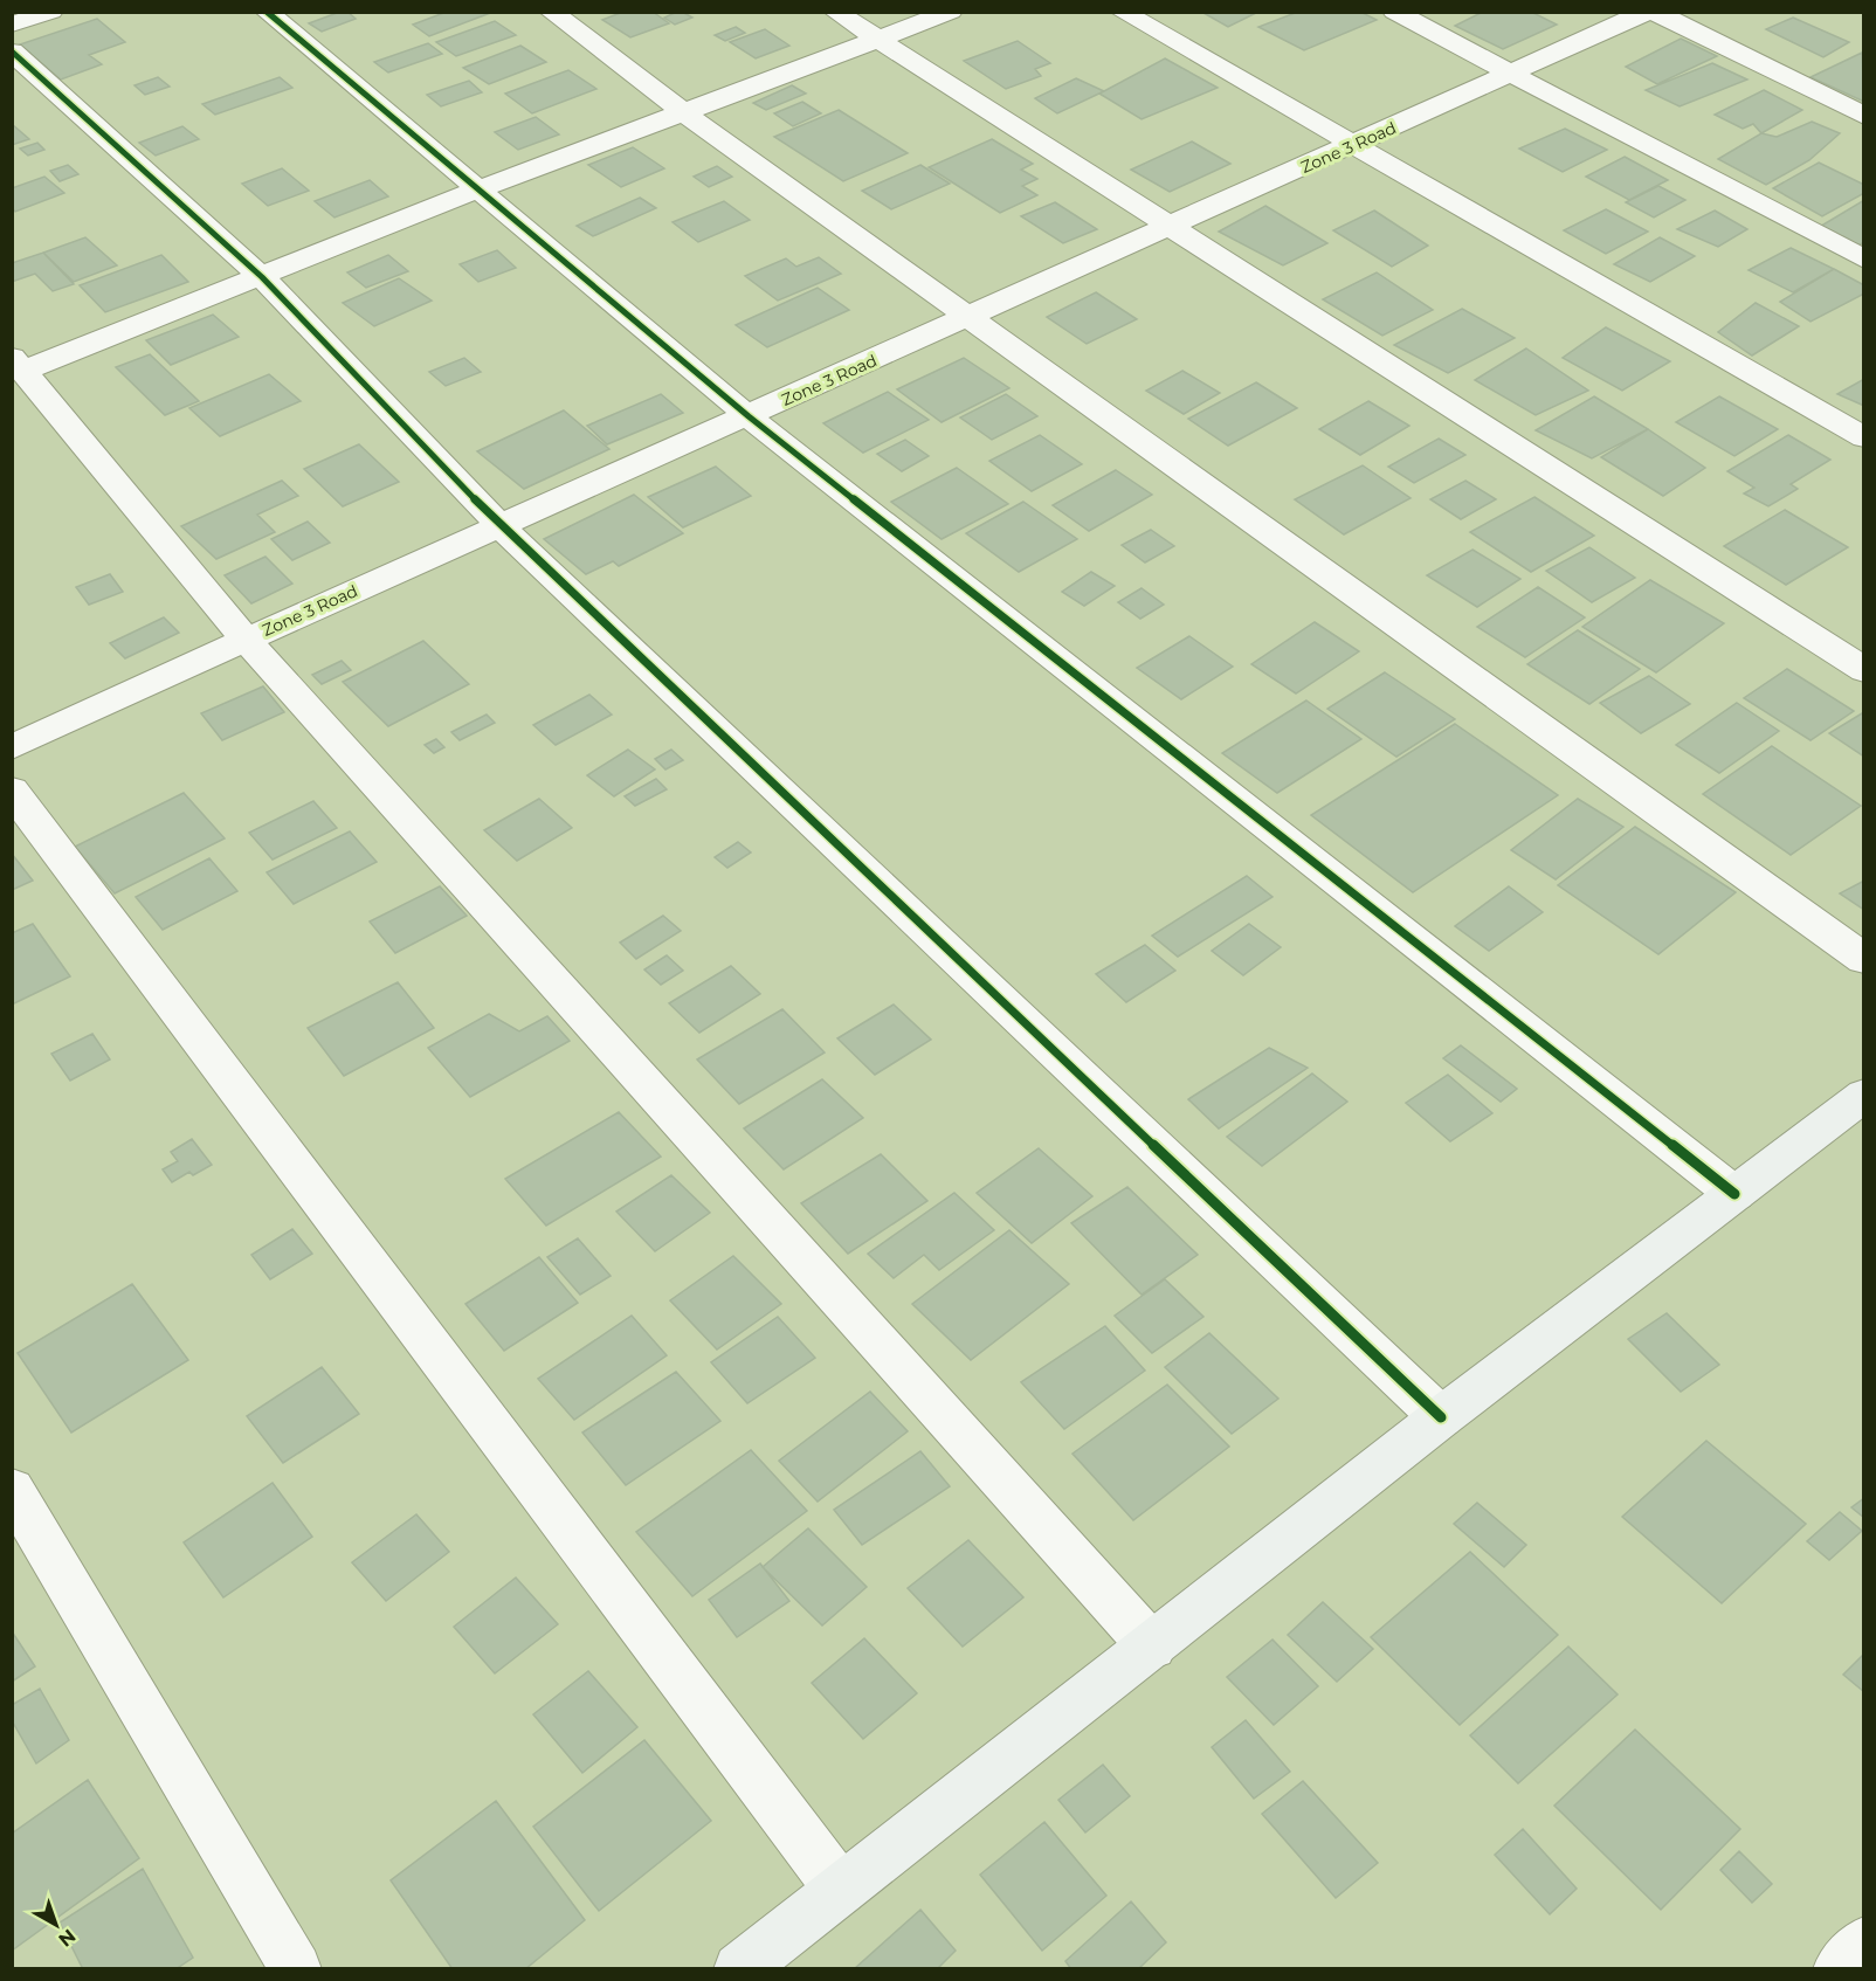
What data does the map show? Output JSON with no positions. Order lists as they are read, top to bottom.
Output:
{
  "streets": {
    "street": ["Zone 3 Road"]
  },
  "north": "bottom right"
}
